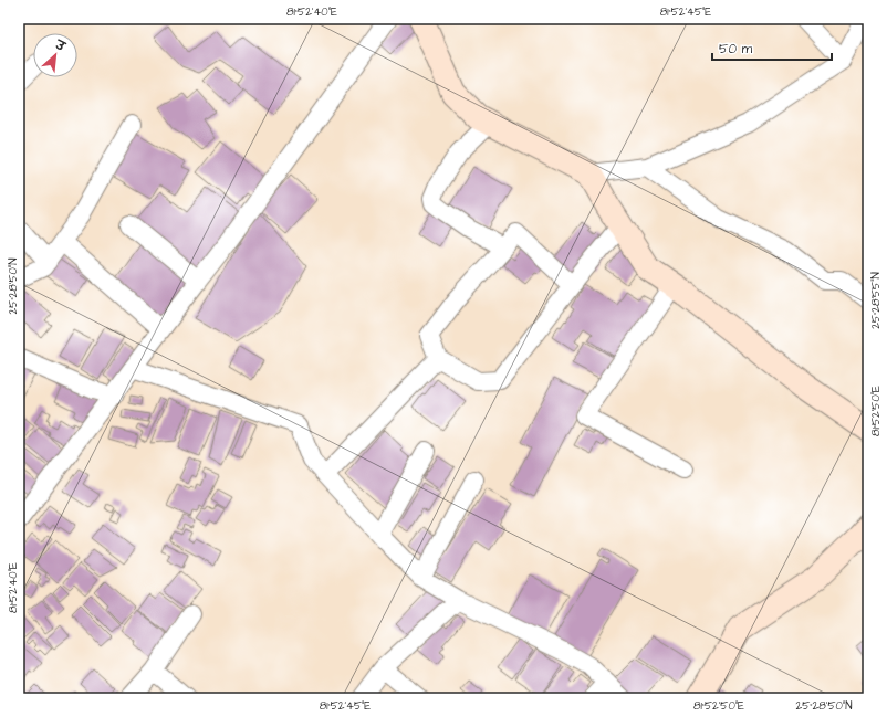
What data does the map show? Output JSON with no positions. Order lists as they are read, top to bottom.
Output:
{
  "scale_bar": "50 m",
  "north": "top right",
  "coordinates": [
    "81°52'40\"E",
    "81°52'45\"E",
    "25°28'50\"N",
    "25°28'55\"N",
    "81°52'50\"E"
  ]
}
